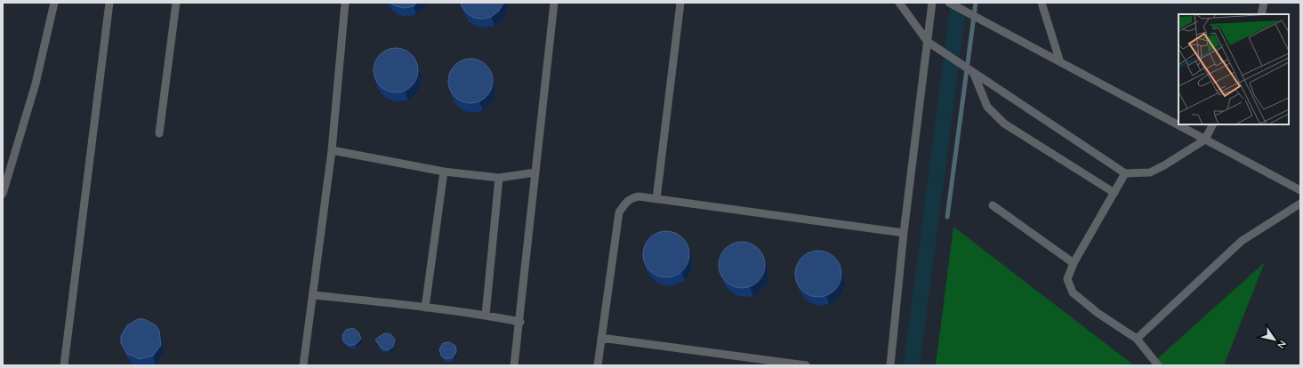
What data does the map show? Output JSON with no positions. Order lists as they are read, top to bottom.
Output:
{
  "north": "bottom right"
}
